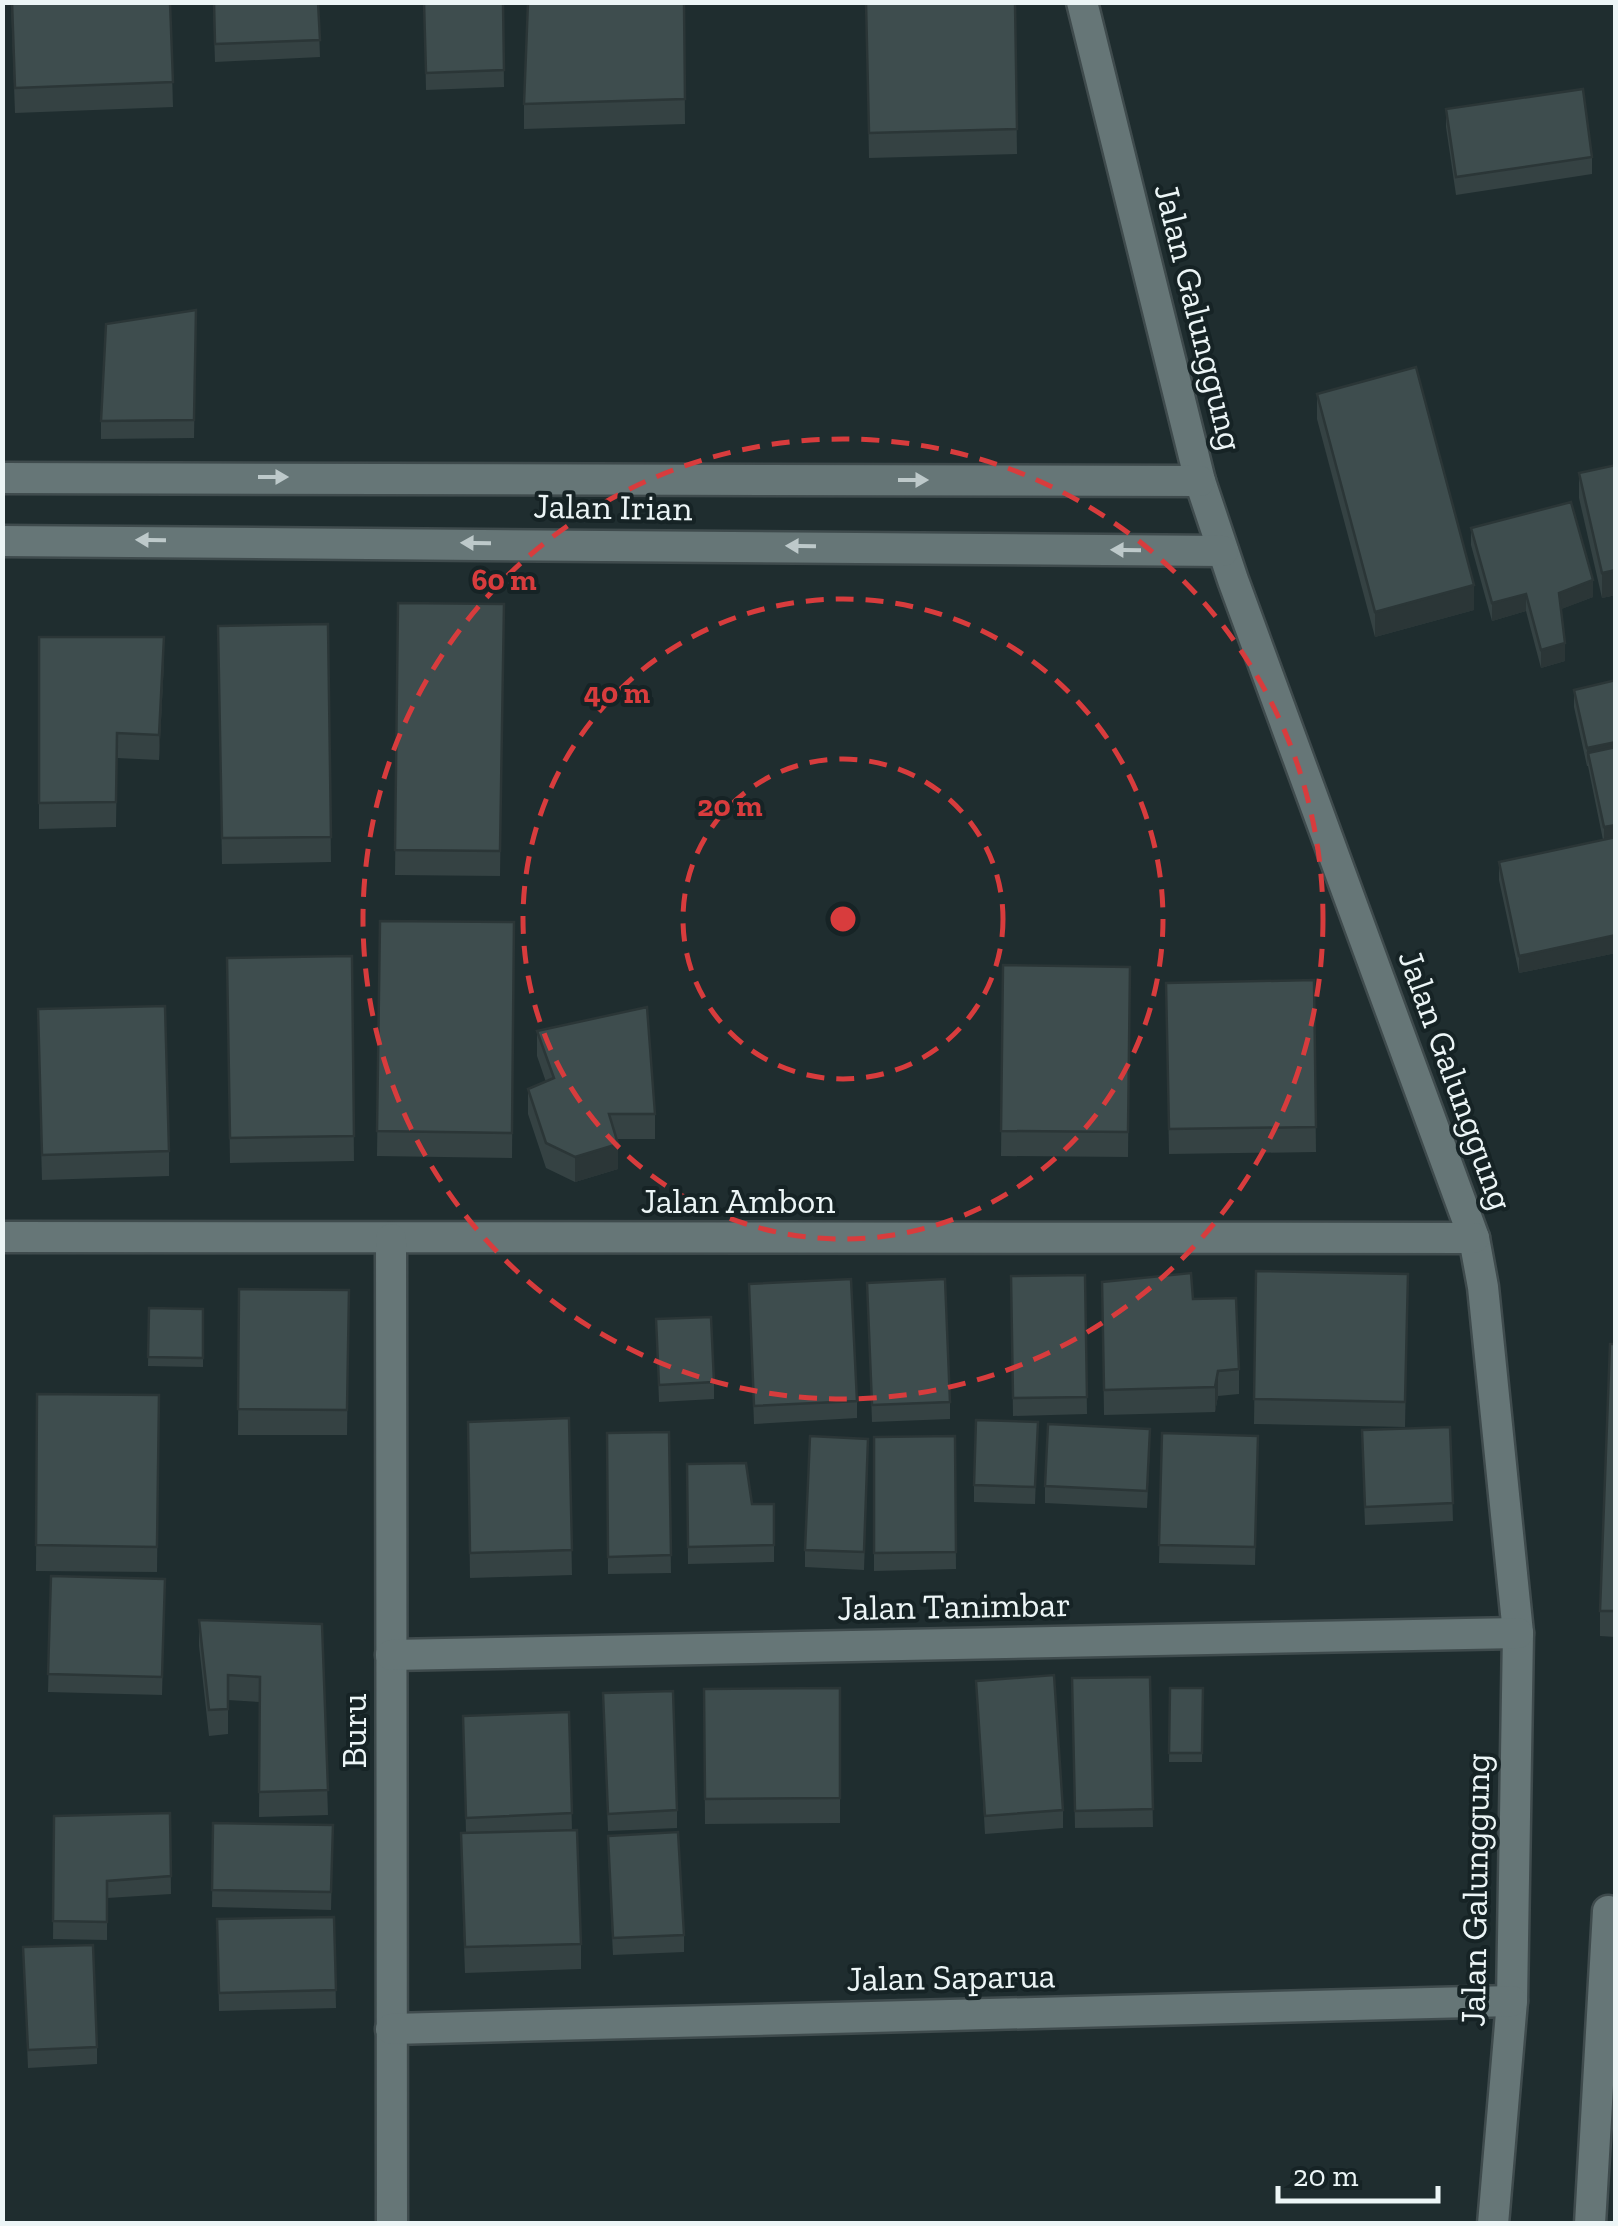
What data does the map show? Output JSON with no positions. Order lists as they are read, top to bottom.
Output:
{
  "streets": {
    "street": [
      "Jalan Galunggung",
      "Jalan Irian",
      "Jalan Ambon",
      "Jalan Tanimbar",
      "Buru",
      "Jalan Saparua"
    ]
  },
  "crossings": [
    ["Jalan Galunggung", "Jalan Irian"],
    ["Jalan Galunggung", "Jalan Ambon"],
    ["Jalan Galunggung", "Jalan Tanimbar"],
    ["Jalan Galunggung", "Jalan Saparua"],
    ["Jalan Ambon", "Buru"],
    ["Jalan Tanimbar", "Buru"],
    ["Buru", "Jalan Saparua"]
  ],
  "scale_bar": "20 m",
  "rings": ["60 m", "40 m", "20 m"]
}
